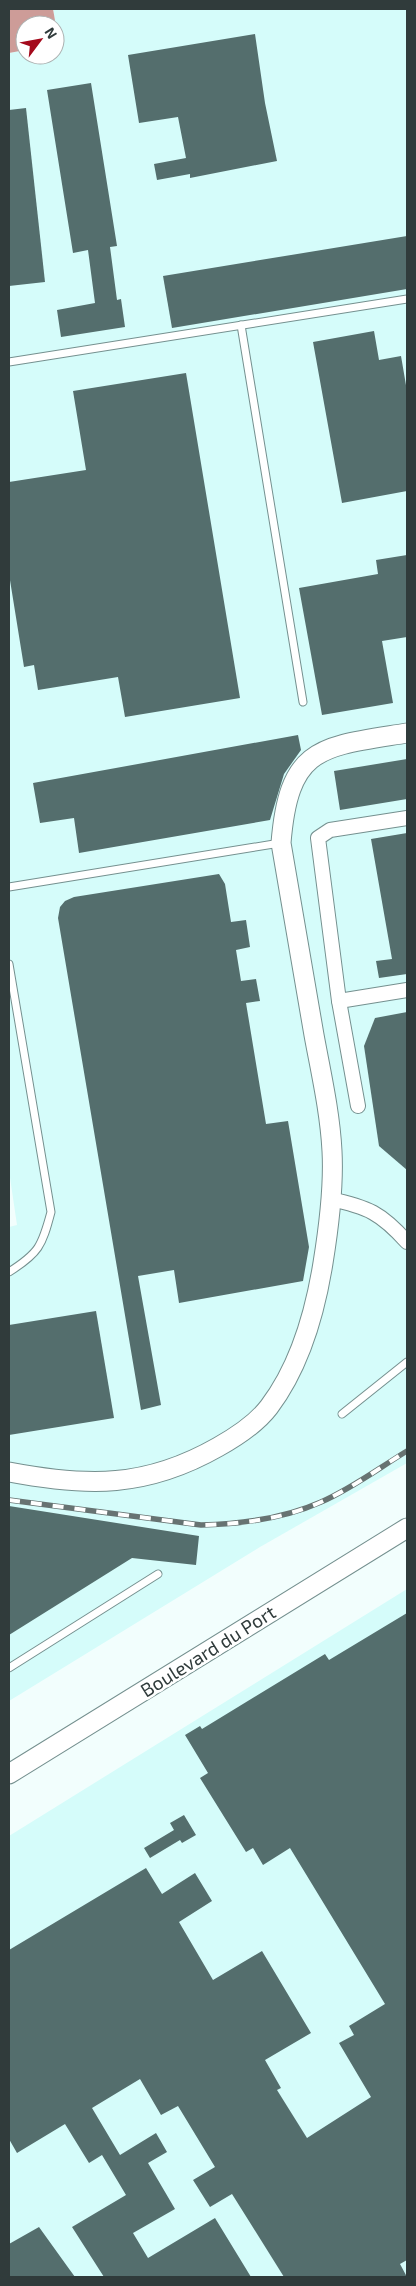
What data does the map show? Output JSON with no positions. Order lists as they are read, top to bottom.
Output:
{
  "streets": {
    "street": ["Boulevard du Port"]
  },
  "north": "top right"
}
